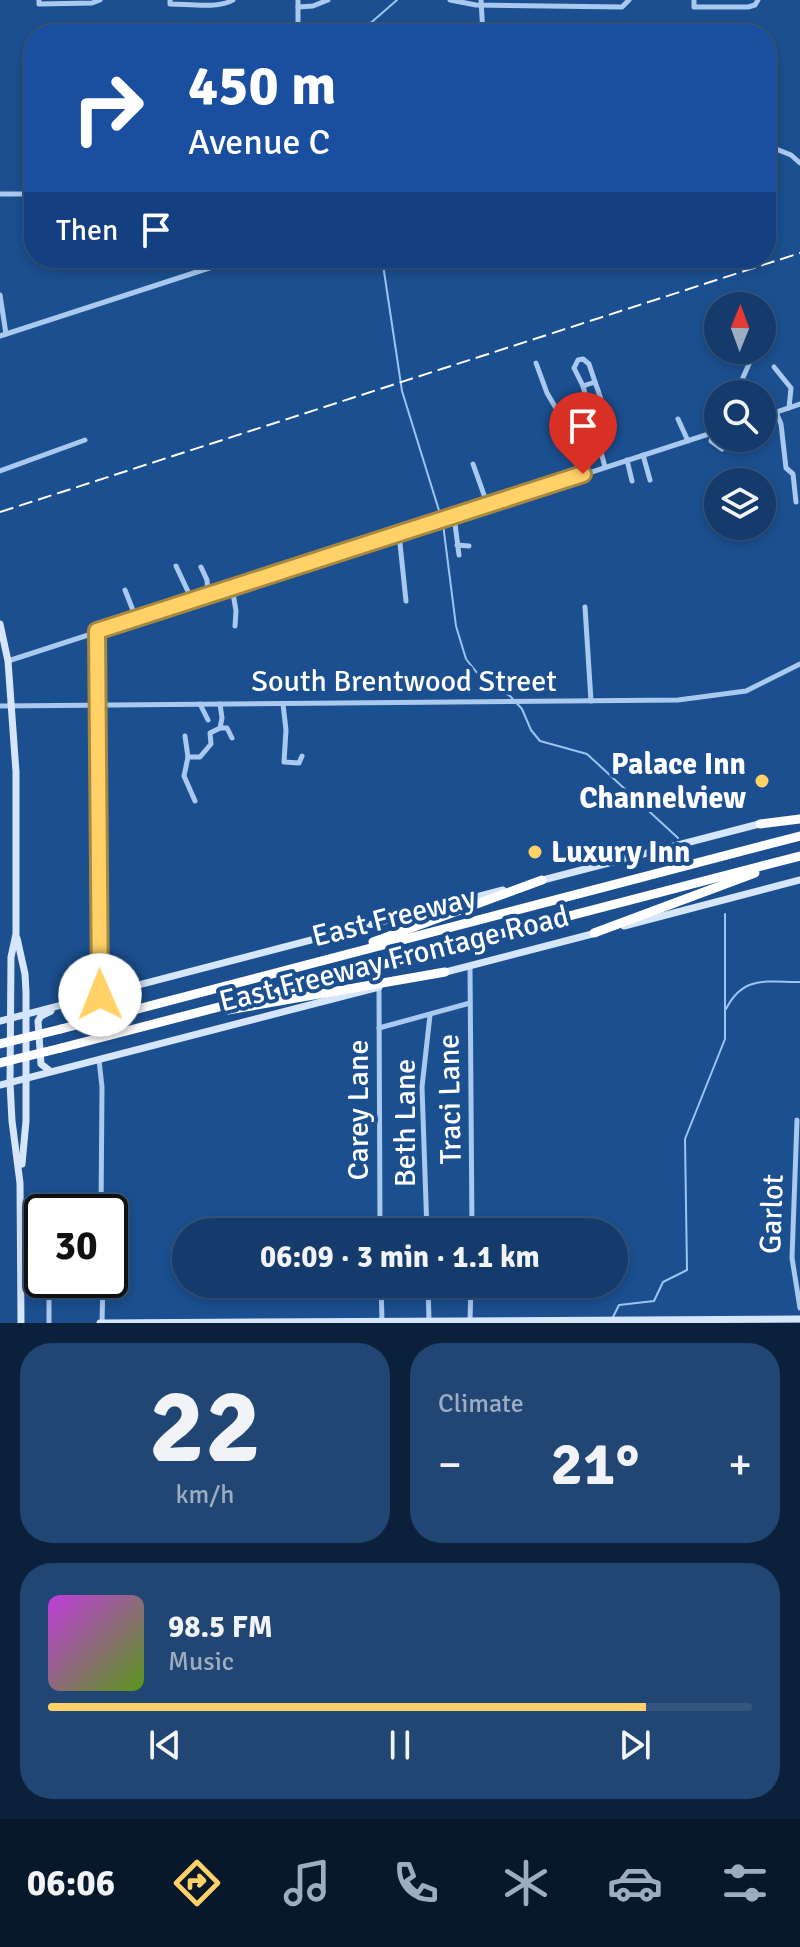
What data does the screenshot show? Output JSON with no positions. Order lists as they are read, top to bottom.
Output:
{
  "streets": {
    "highway": ["East Freeway"],
    "main road": ["East Freeway Frontage Road"],
    "street": [
      "South Brentwood Street",
      "Traci Lane",
      "Carey Lane",
      "Beth Lane",
      "Garlot"
    ]
  },
  "crossings": [
    ["East Freeway Frontage Road", "Traci Lane"],
    ["East Freeway Frontage Road", "Carey Lane"]
  ],
  "places": ["Palace Inn Channelview", "Luxury Inn"],
  "north": "top",
  "page": {
    "turn": ["450 m", "Avenue C"],
    "then": "Then",
    "limit": "30",
    "trip": "06:09 · 3 min · 1.1 km",
    "tile": [
      ["22", "km/h"],
      "Climate"
    ],
    "heat": ["−", "21°", "+"],
    "song": ["98.5 FM", "Music"],
    "tabs": "06:06"
  }
}
